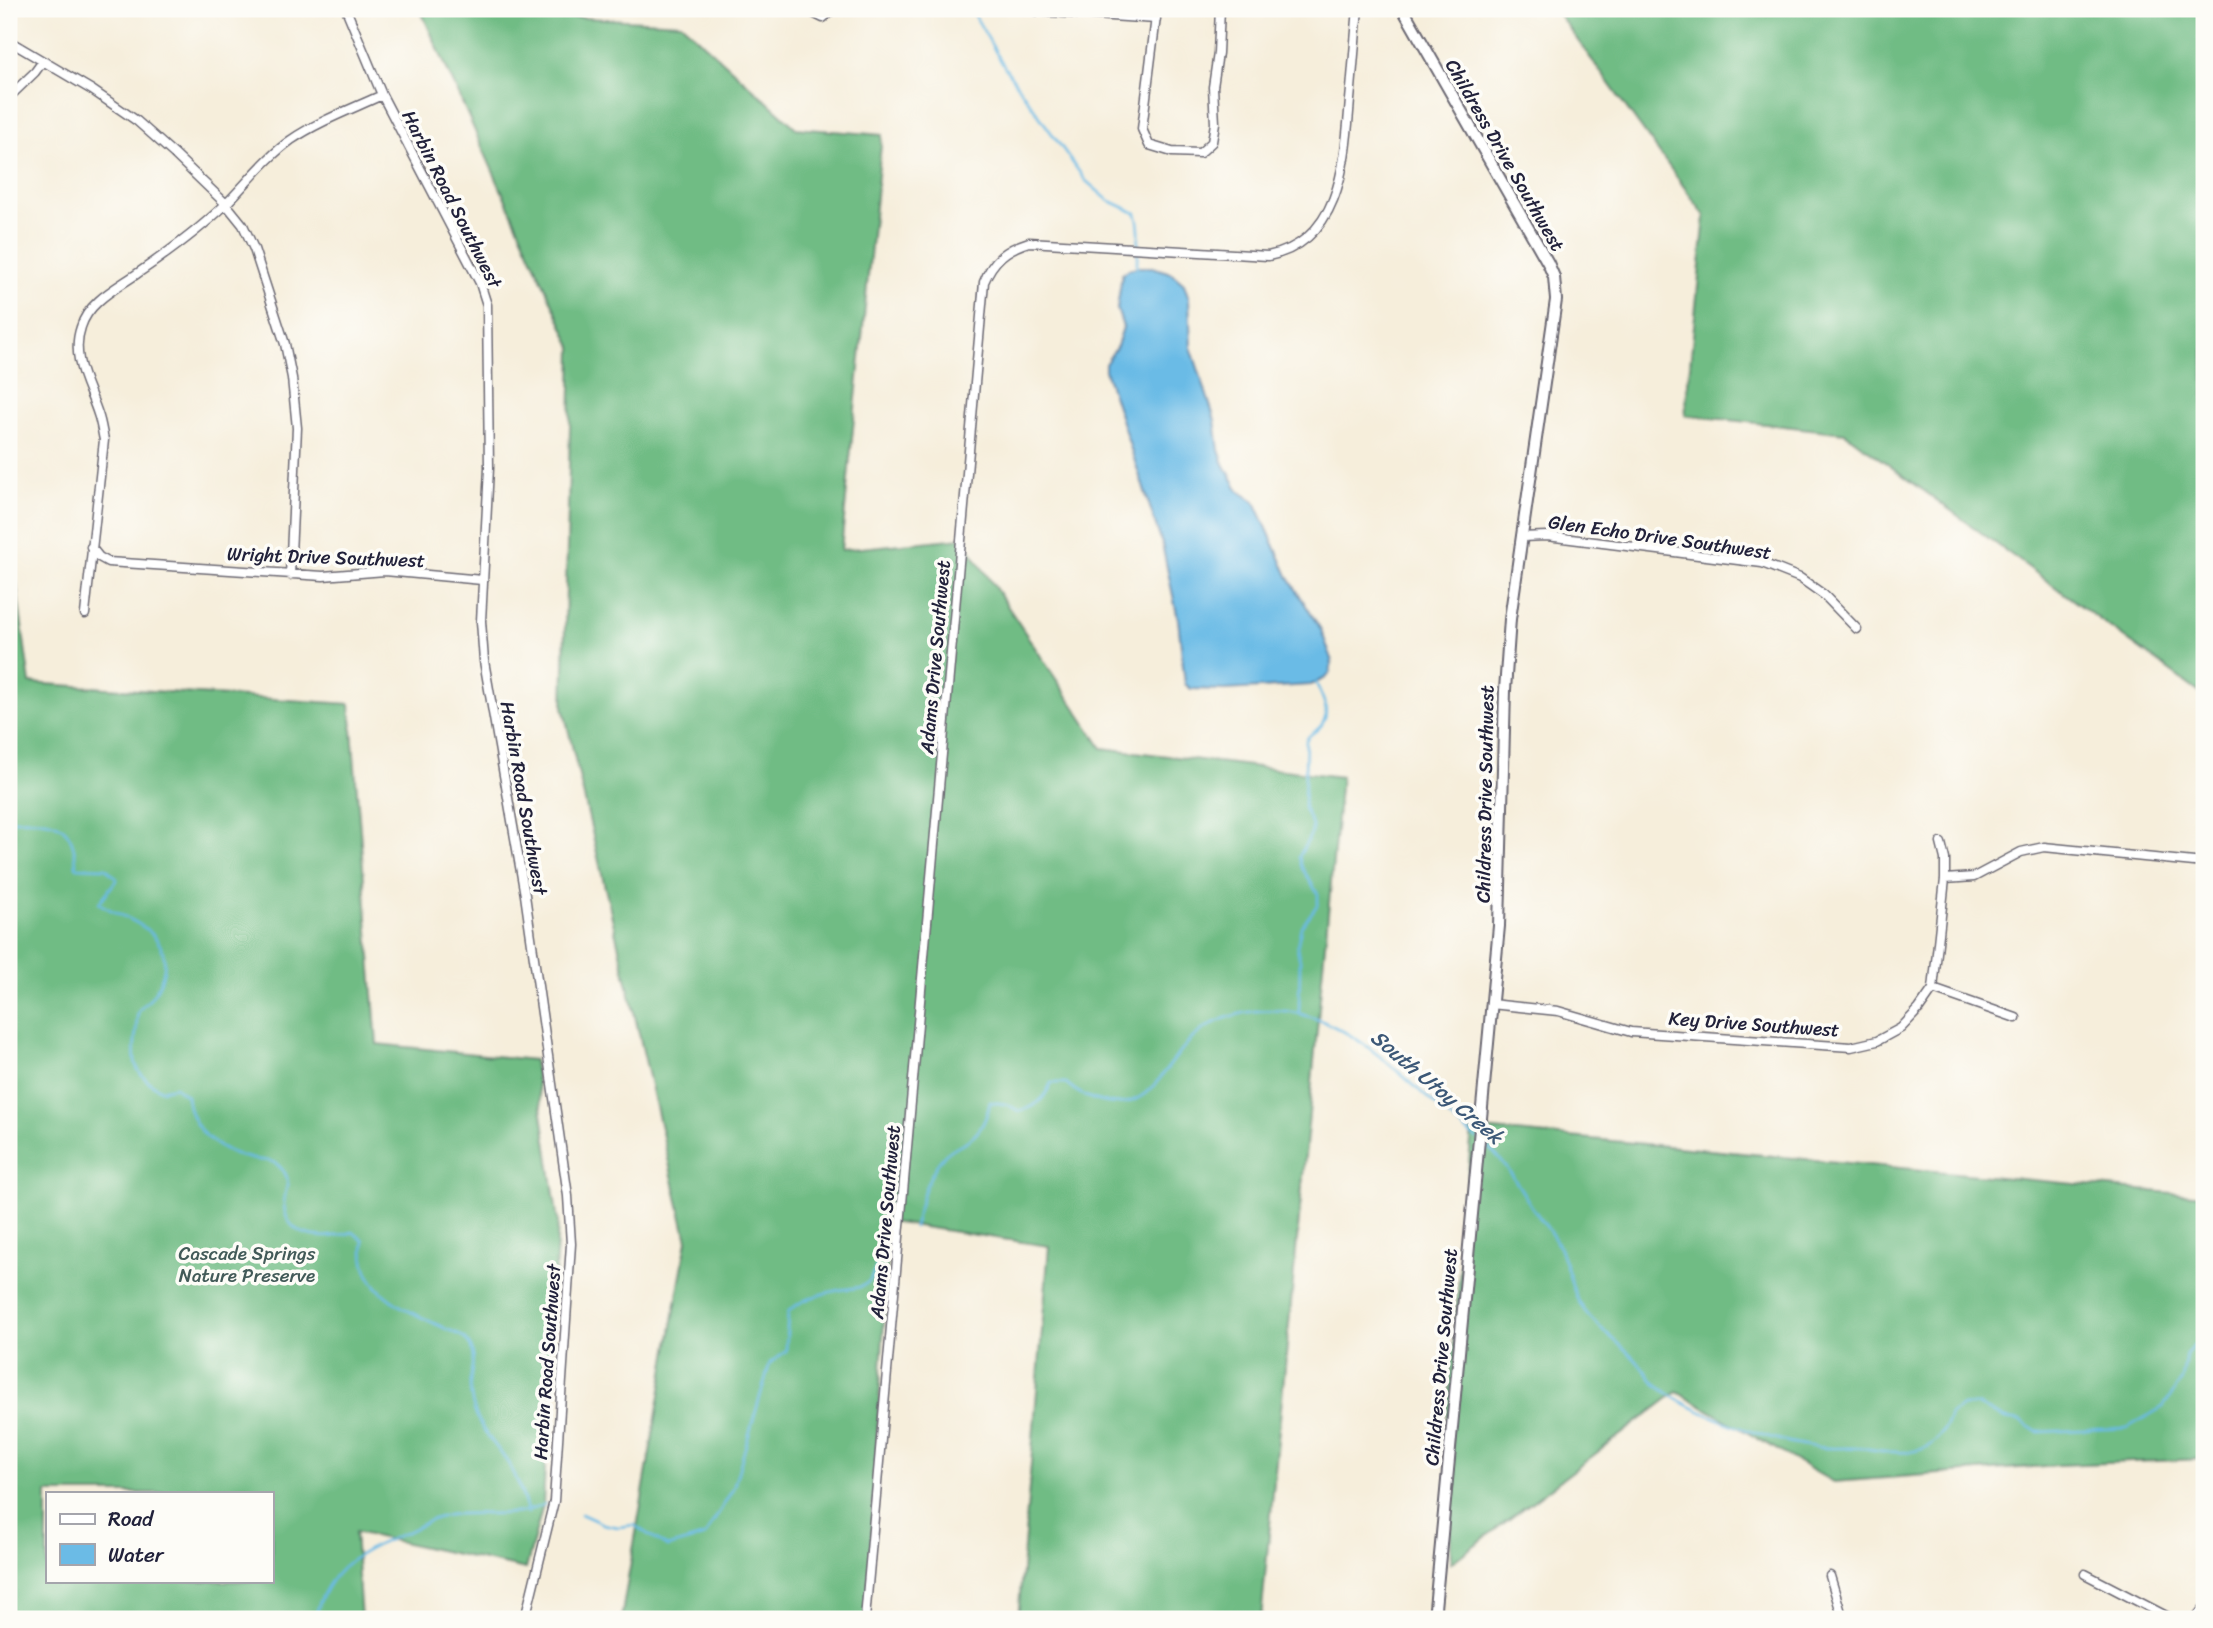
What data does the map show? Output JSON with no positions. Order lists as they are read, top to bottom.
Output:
{
  "streets": {
    "street": [
      "Childress Drive Southwest",
      "Harbin Road Southwest",
      "Glen Echo Drive Southwest",
      "Wright Drive Southwest",
      "Adams Drive Southwest",
      "Key Drive Southwest"
    ]
  },
  "crossings": [
    ["Childress Drive Southwest", "Glen Echo Drive Southwest"],
    ["Childress Drive Southwest", "Key Drive Southwest"],
    ["Harbin Road Southwest", "Wright Drive Southwest"]
  ],
  "water": ["South Utoy Creek"],
  "parks": ["Cascade Springs Nature Preserve"],
  "legend": ["Road", "Water"]
}
